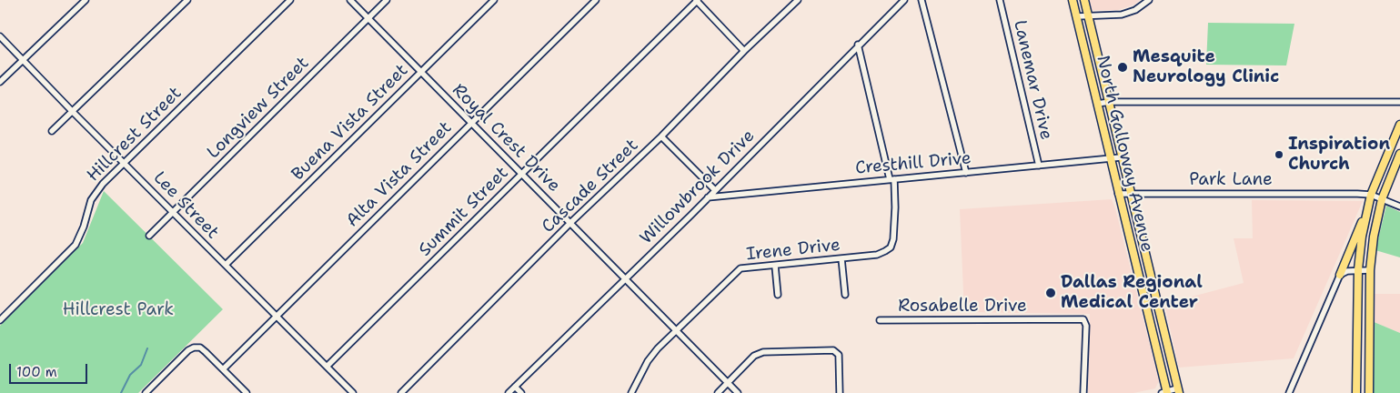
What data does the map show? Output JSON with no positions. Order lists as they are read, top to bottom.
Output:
{
  "streets": {
    "main road": ["North Galloway Avenue"],
    "street": [
      "Lanemar Drive",
      "Longview Street",
      "Buena Vista Street",
      "Hillcrest Street",
      "Royal Crest Drive",
      "Cresthill Drive",
      "Alta Vista Street",
      "Park Lane",
      "Cascade Street",
      "Willowbrook Drive",
      "Lee Street",
      "Summit Street",
      "Irene Drive",
      "Rosabelle Drive"
    ]
  },
  "crossings": [
    ["Lanemar Drive", "Cresthill Drive"],
    ["Longview Street", "Royal Crest Drive"],
    ["Longview Street", "Lee Street"],
    ["Buena Vista Street", "Royal Crest Drive"],
    ["Buena Vista Street", "Lee Street"],
    ["Hillcrest Street", "Lee Street"],
    ["Royal Crest Drive", "Alta Vista Street"],
    ["Royal Crest Drive", "Cascade Street"],
    ["Royal Crest Drive", "Willowbrook Drive"],
    ["Royal Crest Drive", "Summit Street"],
    ["Royal Crest Drive", "Irene Drive"],
    ["North Galloway Avenue", "Cresthill Drive"],
    ["North Galloway Avenue", "Park Lane"],
    ["Cresthill Drive", "Willowbrook Drive"],
    ["Cresthill Drive", "Irene Drive"],
    ["Alta Vista Street", "Lee Street"],
    ["Lee Street", "Summit Street"]
  ],
  "parks": ["Hillcrest Park"],
  "places": ["Mesquite Neurology Clinic", "Inspiration Church", "Dallas Regional Medical Center"],
  "scale_bar": "100 m"
}
